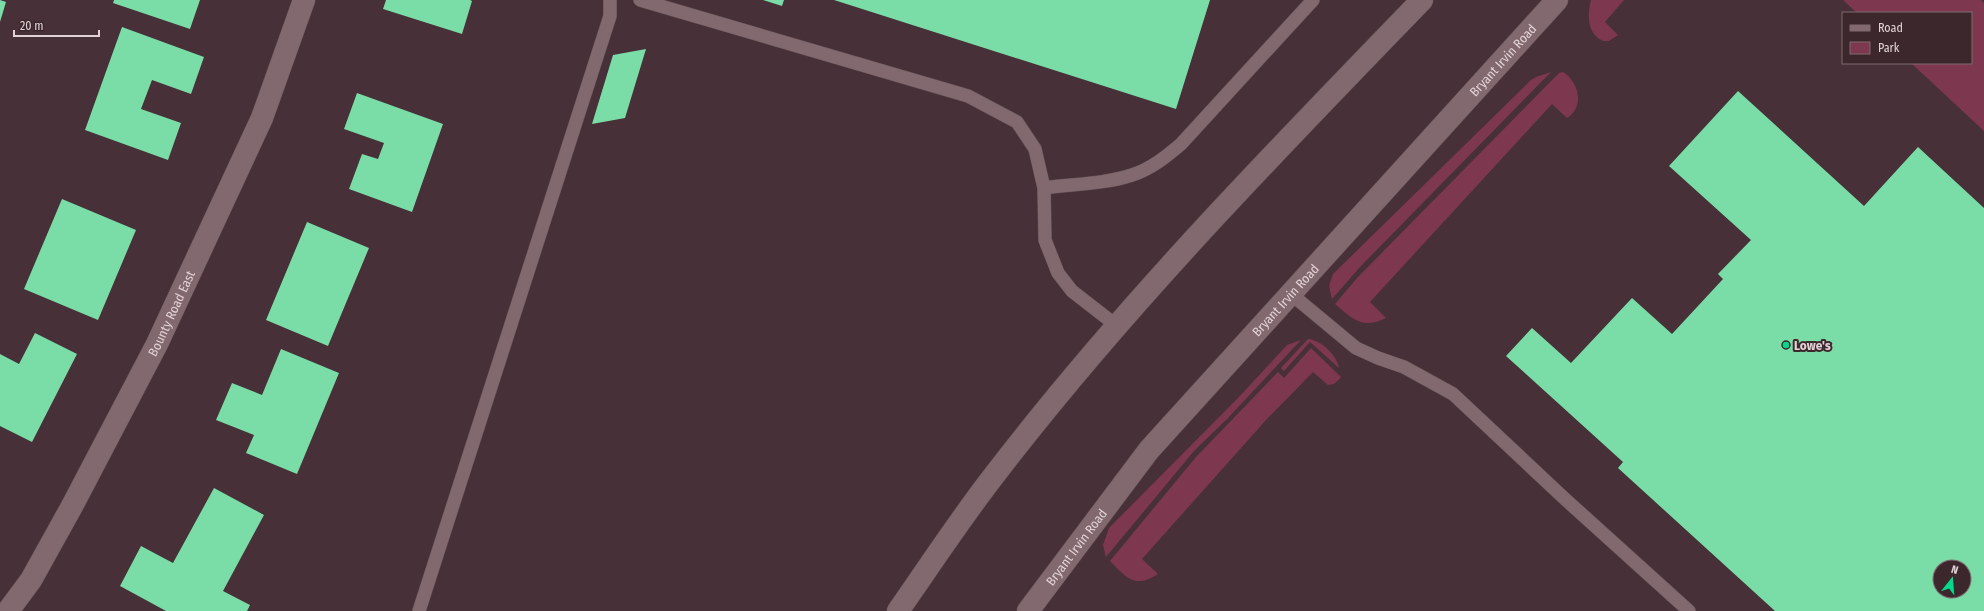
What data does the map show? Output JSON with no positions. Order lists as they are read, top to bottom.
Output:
{
  "streets": {
    "main road": ["Bryant Irvin Road", "Bounty Road East"]
  },
  "places": ["Lowe's"],
  "legend": ["Road", "Park"],
  "scale_bar": "20 m",
  "north": "top"
}
